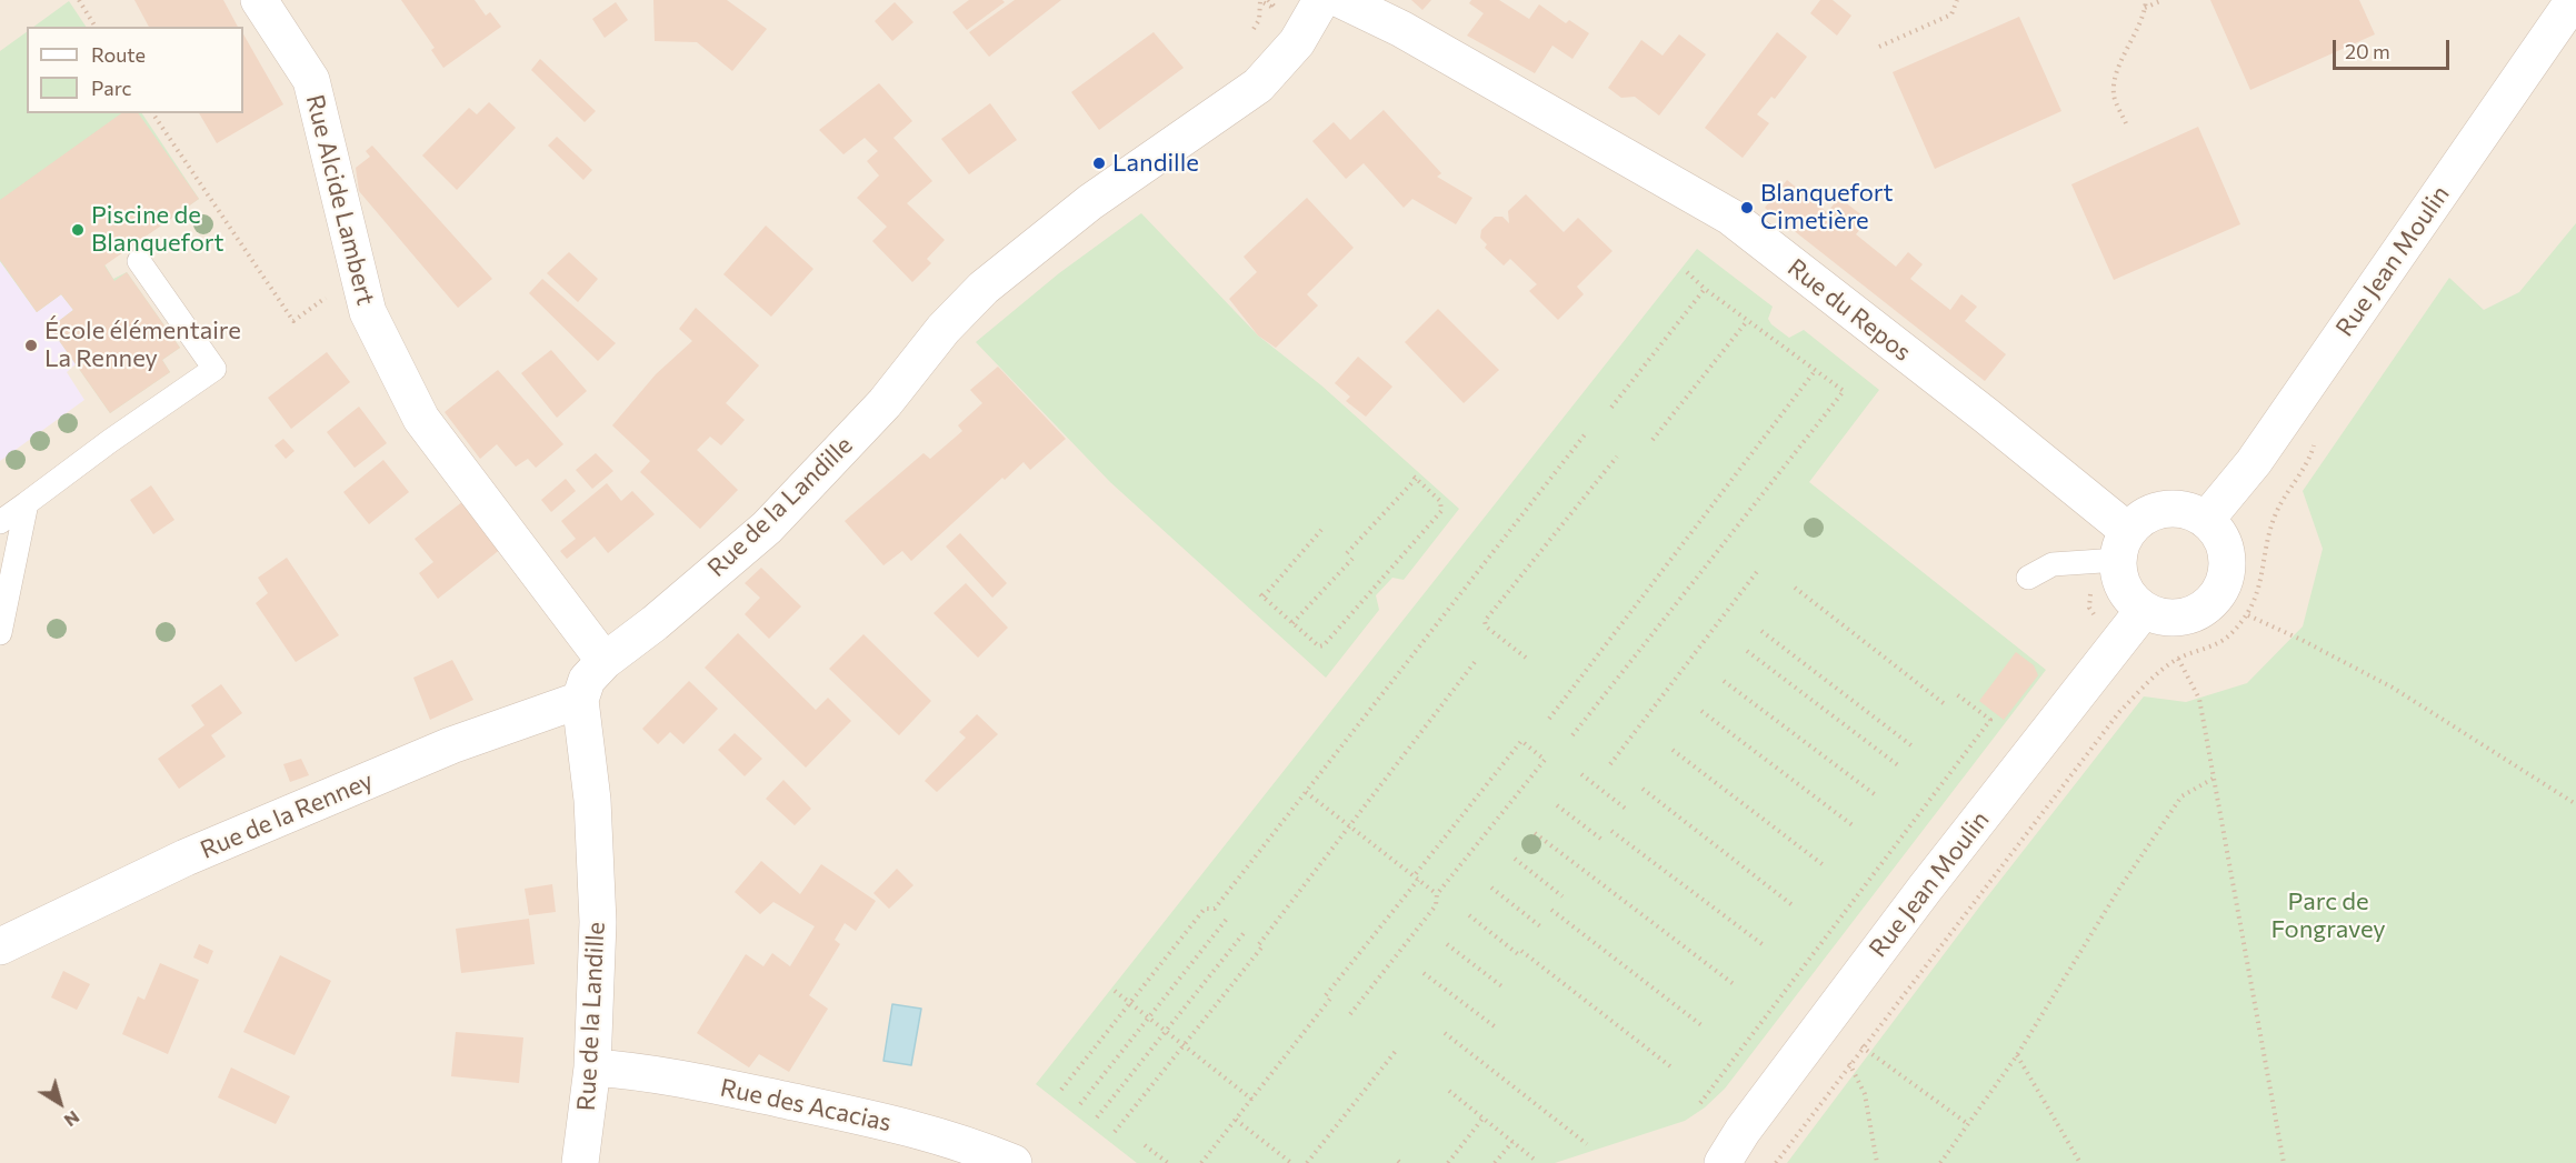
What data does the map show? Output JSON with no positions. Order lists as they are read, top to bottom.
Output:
{
  "streets": {
    "street": [
      "Rue Alcide Lambert",
      "Rue Jean Moulin",
      "Rue du Repos",
      "Rue de la Landille",
      "Rue de la Renney",
      "Rue des Acacias"
    ]
  },
  "crossings": [
    ["Rue Alcide Lambert", "Rue de la Landille"],
    ["Rue Jean Moulin", "Rue du Repos"],
    ["Rue de la Landille", "Rue de la Renney"],
    ["Rue de la Landille", "Rue des Acacias"]
  ],
  "parks": ["Parc de Fongravey"],
  "places": [
    "Landille",
    "Blanquefort Cimetière",
    "Piscine de Blanquefort",
    "École élémentaire La Renney"
  ],
  "legend": ["Route", "Parc"],
  "scale_bar": "20 m",
  "north": "bottom right"
}
